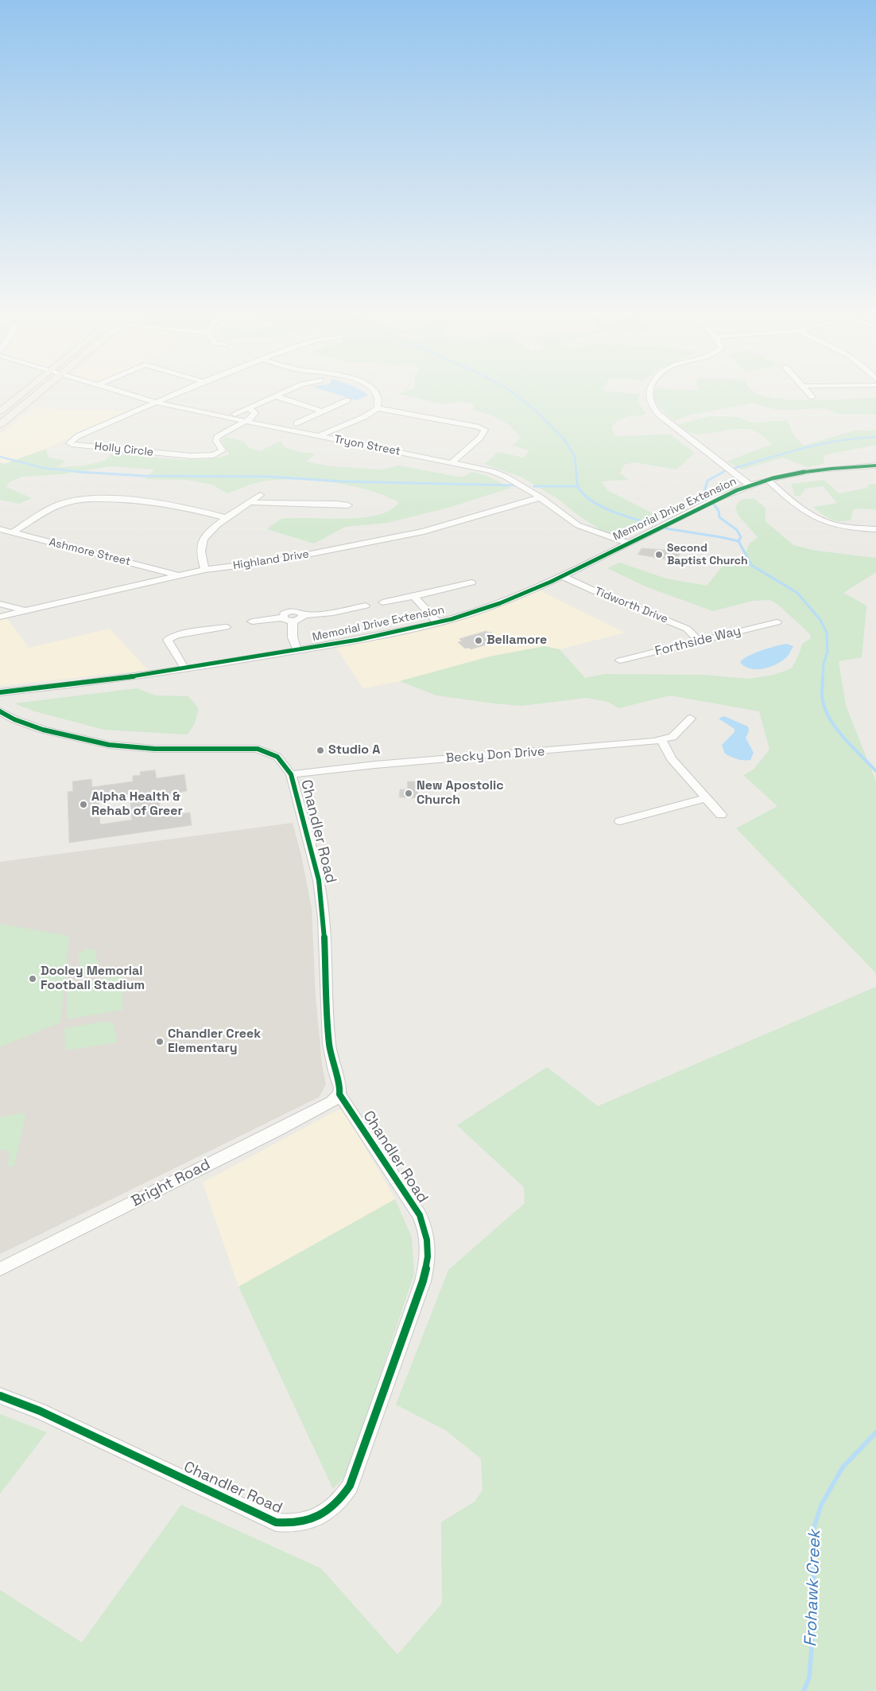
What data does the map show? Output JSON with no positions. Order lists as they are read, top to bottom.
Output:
{
  "streets": {
    "street": [
      "Tryon Street",
      "Holly Circle",
      "Memorial Drive Extension",
      "Ashmore Street",
      "Highland Drive",
      "Tidworth Drive",
      "Forthside Way",
      "Becky Don Drive",
      "Chandler Road",
      "Bright Road"
    ]
  },
  "crossings": [
    ["Tryon Street", "Holly Circle"],
    ["Tryon Street", "Memorial Drive Extension"],
    ["Tryon Street", "Highland Drive"],
    ["Memorial Drive Extension", "Tidworth Drive"],
    ["Ashmore Street", "Highland Drive"],
    ["Tidworth Drive", "Forthside Way"],
    ["Becky Don Drive", "Chandler Road"],
    ["Chandler Road", "Bright Road"]
  ],
  "water": ["Frohawk Creek"],
  "places": [
    "Second Baptist Church",
    "Bellamore",
    "Studio A",
    "New Apostolic Church",
    "Alpha Health & Rehab of Greer",
    "Dooley Memorial Football Stadium",
    "Chandler Creek Elementary"
  ]
}
